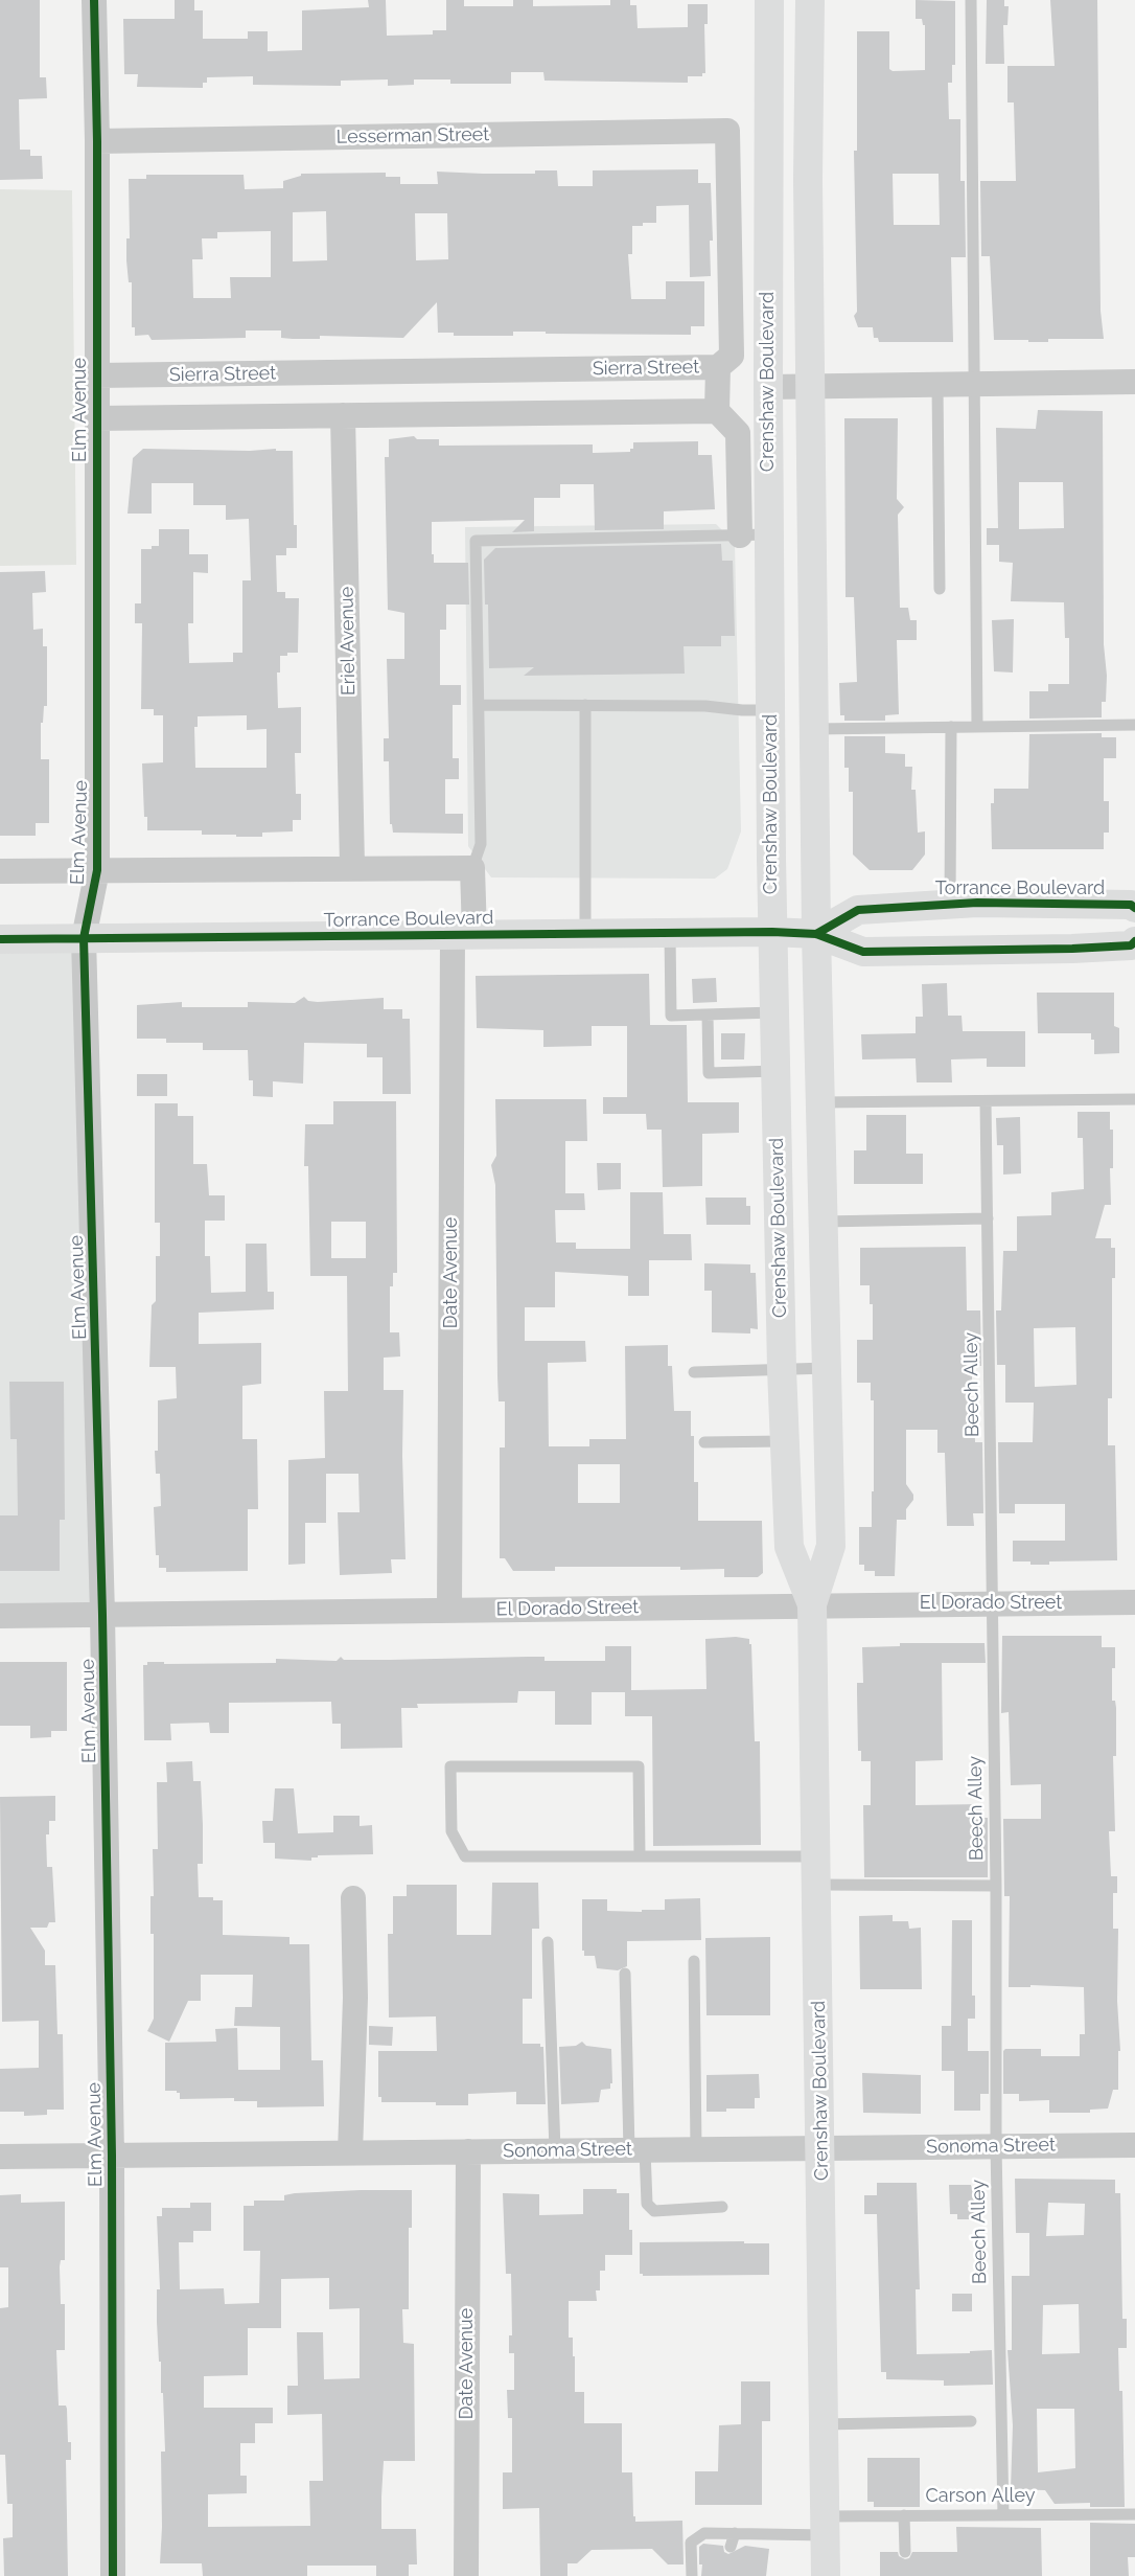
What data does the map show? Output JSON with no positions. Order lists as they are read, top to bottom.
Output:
{
  "streets": {
    "main road": ["Crenshaw Boulevard", "Torrance Boulevard"],
    "street": [
      "Lesserman Street",
      "Sierra Street",
      "Elm Avenue",
      "Eriel Avenue",
      "Date Avenue",
      "El Dorado Street",
      "Sonoma Street"
    ],
    "lane": ["Beech Alley", "Carson Alley"]
  },
  "crossings": [
    ["Lesserman Street", "Sierra Street"],
    ["Lesserman Street", "Elm Avenue"],
    ["Sierra Street", "Elm Avenue"],
    ["Crenshaw Boulevard", "Torrance Boulevard"],
    ["Crenshaw Boulevard", "El Dorado Street"],
    ["Crenshaw Boulevard", "Sonoma Street"],
    ["Crenshaw Boulevard", "Carson Alley"],
    ["Elm Avenue", "Torrance Boulevard"],
    ["Elm Avenue", "El Dorado Street"],
    ["Elm Avenue", "Sonoma Street"],
    ["Torrance Boulevard", "Date Avenue"],
    ["Date Avenue", "El Dorado Street"],
    ["Date Avenue", "Sonoma Street"],
    ["Beech Alley", "El Dorado Street"],
    ["Beech Alley", "Sonoma Street"],
    ["Beech Alley", "Carson Alley"]
  ]
}
